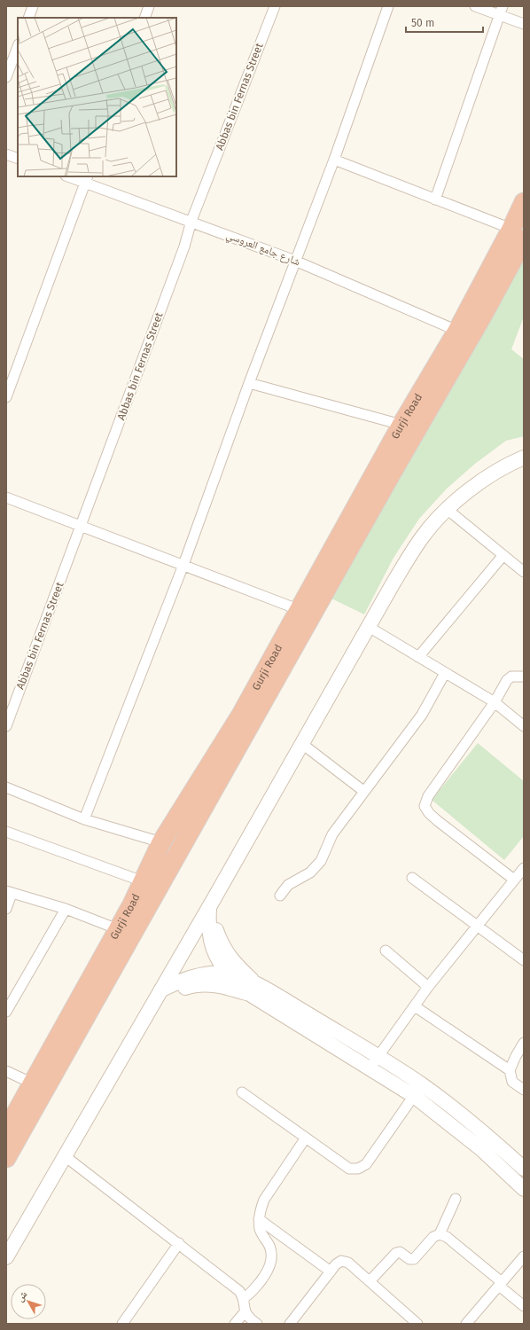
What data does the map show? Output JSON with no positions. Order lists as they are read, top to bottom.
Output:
{
  "streets": {
    "highway": ["Gurji Road"],
    "street": ["Abbas bin Fernas Street", "شارع جامع العروسي"]
  },
  "crossings": [
    ["Abbas bin Fernas Street", "شارع جامع العروسي"],
    ["شارع جامع العروسي", "Gurji Road"]
  ],
  "scale_bar": "50 m",
  "north": "top left"
}
